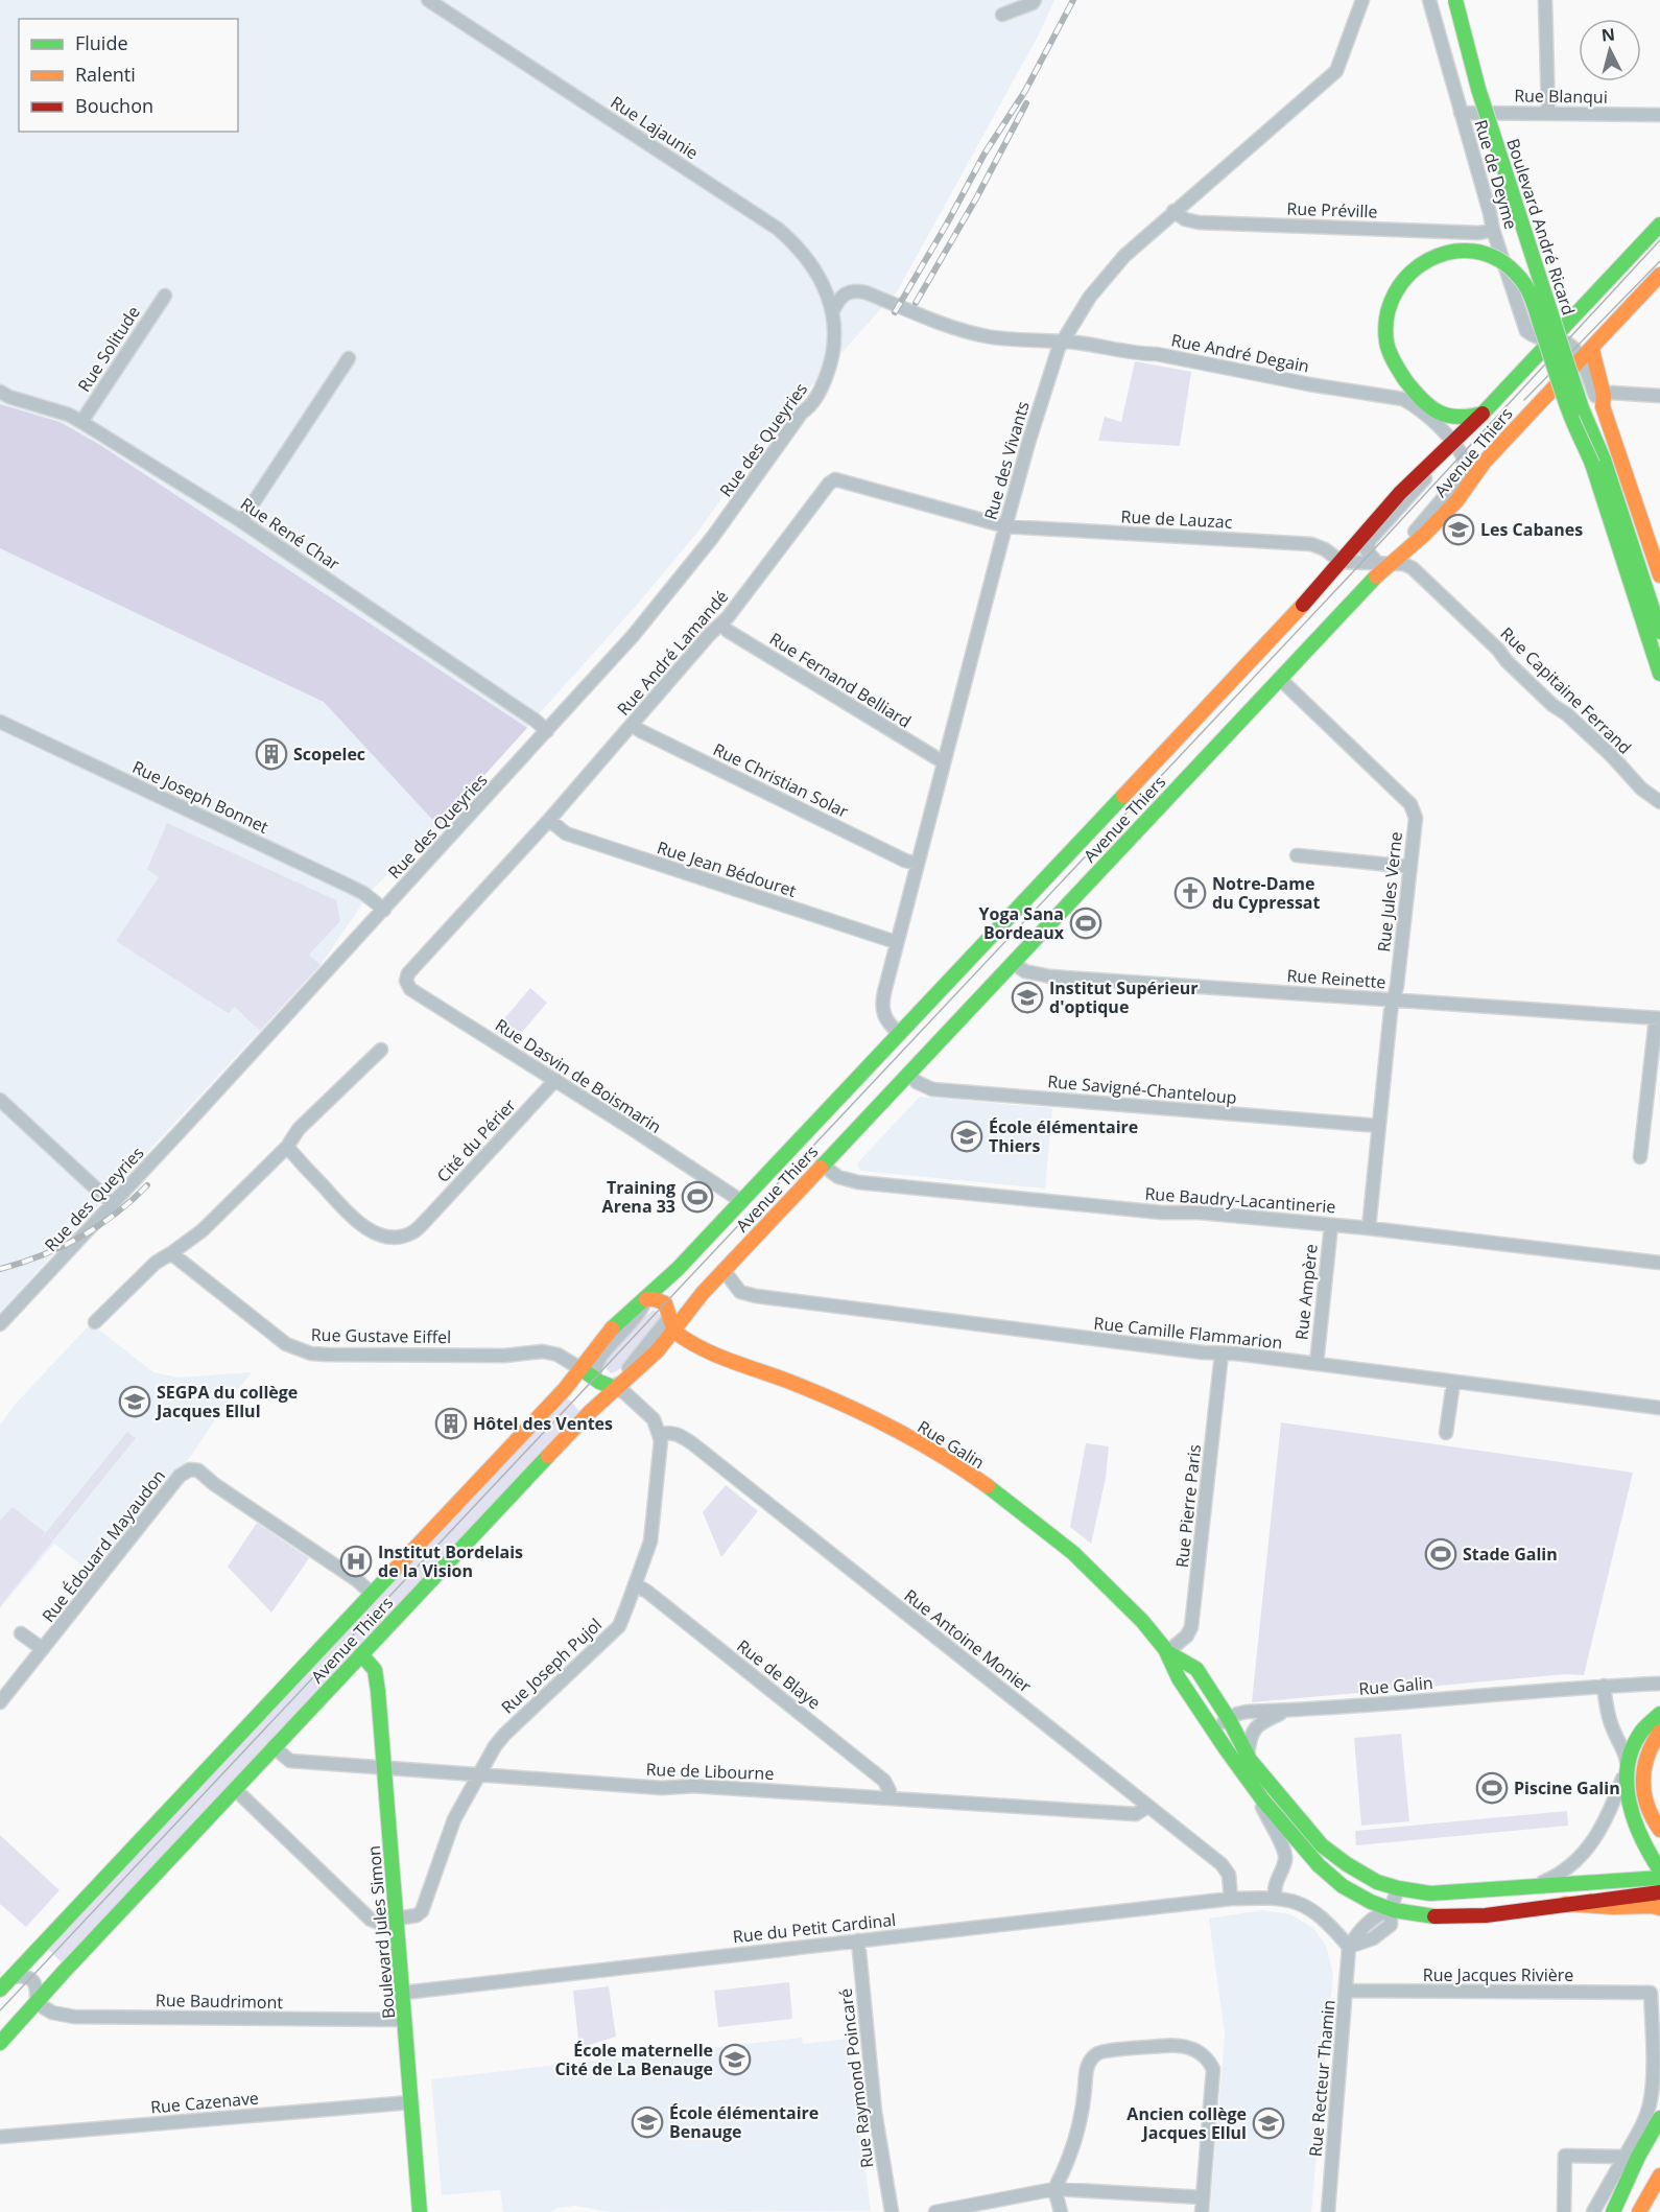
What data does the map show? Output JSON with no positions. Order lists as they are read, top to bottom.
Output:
{
  "streets": {
    "main road": [
      "Boulevard André Ricard",
      "Avenue Thiers",
      "Rue Galin",
      "Boulevard Jules Simon"
    ],
    "street": [
      "Rue Blanqui",
      "Rue Lajaunie",
      "Rue de Deyme",
      "Rue Préville",
      "Rue Solitude",
      "Rue André Degain",
      "Rue des Queyries",
      "Rue des Vivants",
      "Rue de Lauzac",
      "Rue René Char",
      "Rue André Lamandé",
      "Rue Fernand Belliard",
      "Rue Capitaine Ferrand",
      "Rue Christian Solar",
      "Rue Joseph Bonnet",
      "Rue Jean Bédouret",
      "Rue Jules Verne",
      "Rue Reinette",
      "Rue Dasvin de Boismarin",
      "Rue Savigné-Chanteloup",
      "Cité du Périer",
      "Rue Baudry-Lacantinerie",
      "Rue Ampère",
      "Rue Camille Flammarion",
      "Rue Gustave Eiffel",
      "Rue Pierre Paris",
      "Rue Édouard Mayaudon",
      "Rue Antoine Monier",
      "Rue Joseph Pujol",
      "Rue de Blaye",
      "Rue de Libourne",
      "Rue du Petit Cardinal",
      "Rue Jacques Rivière",
      "Rue Baudrimont",
      "Rue Raymond Poincaré",
      "Rue Recteur Thamin",
      "Rue Cazenave"
    ]
  },
  "crossings": [
    ["Rue Blanqui", "Rue de Deyme"],
    ["Rue Lajaunie", "Rue André Degain"],
    ["Rue Lajaunie", "Rue des Queyries"],
    ["Rue de Deyme", "Rue Préville"],
    ["Rue de Deyme", "Avenue Thiers"],
    ["Rue Préville", "Rue des Vivants"],
    ["Rue Solitude", "Rue René Char"],
    ["Rue André Degain", "Rue des Queyries"],
    ["Rue André Degain", "Rue des Vivants"],
    ["Rue des Queyries", "Rue René Char"],
    ["Rue des Queyries", "Rue Joseph Bonnet"],
    ["Avenue Thiers", "Rue des Vivants"],
    ["Avenue Thiers", "Rue de Lauzac"],
    ["Avenue Thiers", "Rue Capitaine Ferrand"],
    ["Avenue Thiers", "Rue Jules Verne"],
    ["Avenue Thiers", "Rue Reinette"],
    ["Avenue Thiers", "Rue Dasvin de Boismarin"],
    ["Avenue Thiers", "Rue Savigné-Chanteloup"],
    ["Avenue Thiers", "Rue Baudry-Lacantinerie"],
    ["Avenue Thiers", "Rue Camille Flammarion"],
    ["Avenue Thiers", "Rue Gustave Eiffel"],
    ["Avenue Thiers", "Rue Galin"],
    ["Avenue Thiers", "Rue Édouard Mayaudon"],
    ["Avenue Thiers", "Rue de Libourne"],
    ["Avenue Thiers", "Boulevard Jules Simon"],
    ["Avenue Thiers", "Rue Baudrimont"],
    ["Rue des Vivants", "Rue de Lauzac"],
    ["Rue des Vivants", "Rue André Lamandé"],
    ["Rue des Vivants", "Rue Fernand Belliard"],
    ["Rue des Vivants", "Rue Christian Solar"],
    ["Rue des Vivants", "Rue Jean Bédouret"],
    ["Rue de Lauzac", "Rue André Lamandé"],
    ["Rue de Lauzac", "Rue Capitaine Ferrand"],
    ["Rue André Lamandé", "Rue Fernand Belliard"],
    ["Rue André Lamandé", "Rue Christian Solar"],
    ["Rue André Lamandé", "Rue Jean Bédouret"],
    ["Rue André Lamandé", "Rue Dasvin de Boismarin"],
    ["Rue Jules Verne", "Rue Reinette"],
    ["Rue Jules Verne", "Rue Savigné-Chanteloup"],
    ["Rue Jules Verne", "Rue Baudry-Lacantinerie"],
    ["Rue Dasvin de Boismarin", "Cité du Périer"],
    ["Rue Baudry-Lacantinerie", "Rue Ampère"],
    ["Rue Ampère", "Rue Camille Flammarion"],
    ["Rue Camille Flammarion", "Rue Pierre Paris"],
    ["Rue Galin", "Rue Pierre Paris"],
    ["Rue Antoine Monier", "Rue Joseph Pujol"],
    ["Rue Antoine Monier", "Rue de Libourne"],
    ["Rue Antoine Monier", "Rue du Petit Cardinal"],
    ["Rue Joseph Pujol", "Rue de Blaye"],
    ["Rue Joseph Pujol", "Rue de Libourne"],
    ["Rue Joseph Pujol", "Boulevard Jules Simon"],
    ["Rue de Blaye", "Rue de Libourne"],
    ["Rue de Libourne", "Boulevard Jules Simon"],
    ["Rue du Petit Cardinal", "Boulevard Jules Simon"],
    ["Rue du Petit Cardinal", "Rue Raymond Poincaré"],
    ["Boulevard Jules Simon", "Rue Baudrimont"],
    ["Boulevard Jules Simon", "Rue Cazenave"],
    ["Rue Jacques Rivière", "Rue Recteur Thamin"]
  ],
  "places": {
    "school or university": [
      "Les Cabanes",
      "Institut Supérieur d'optique",
      "École élémentaire Thiers",
      "SEGPA du collège Jacques Ellul",
      "École maternelle Cité de La Benauge",
      "École élémentaire Benauge",
      "Ancien collège Jacques Ellul"
    ],
    "building": ["Scopelec", "Hôtel des Ventes"],
    "church": ["Notre-Dame du Cypressat"],
    "sports": [
      "Yoga Sana Bordeaux",
      "Training Arena 33",
      "Stade Galin",
      "Piscine Galin"
    ],
    "hospital": ["Institut Bordelais de la Vision"]
  },
  "legend": ["Fluide", "Ralenti", "Bouchon"],
  "north": "top"
}
